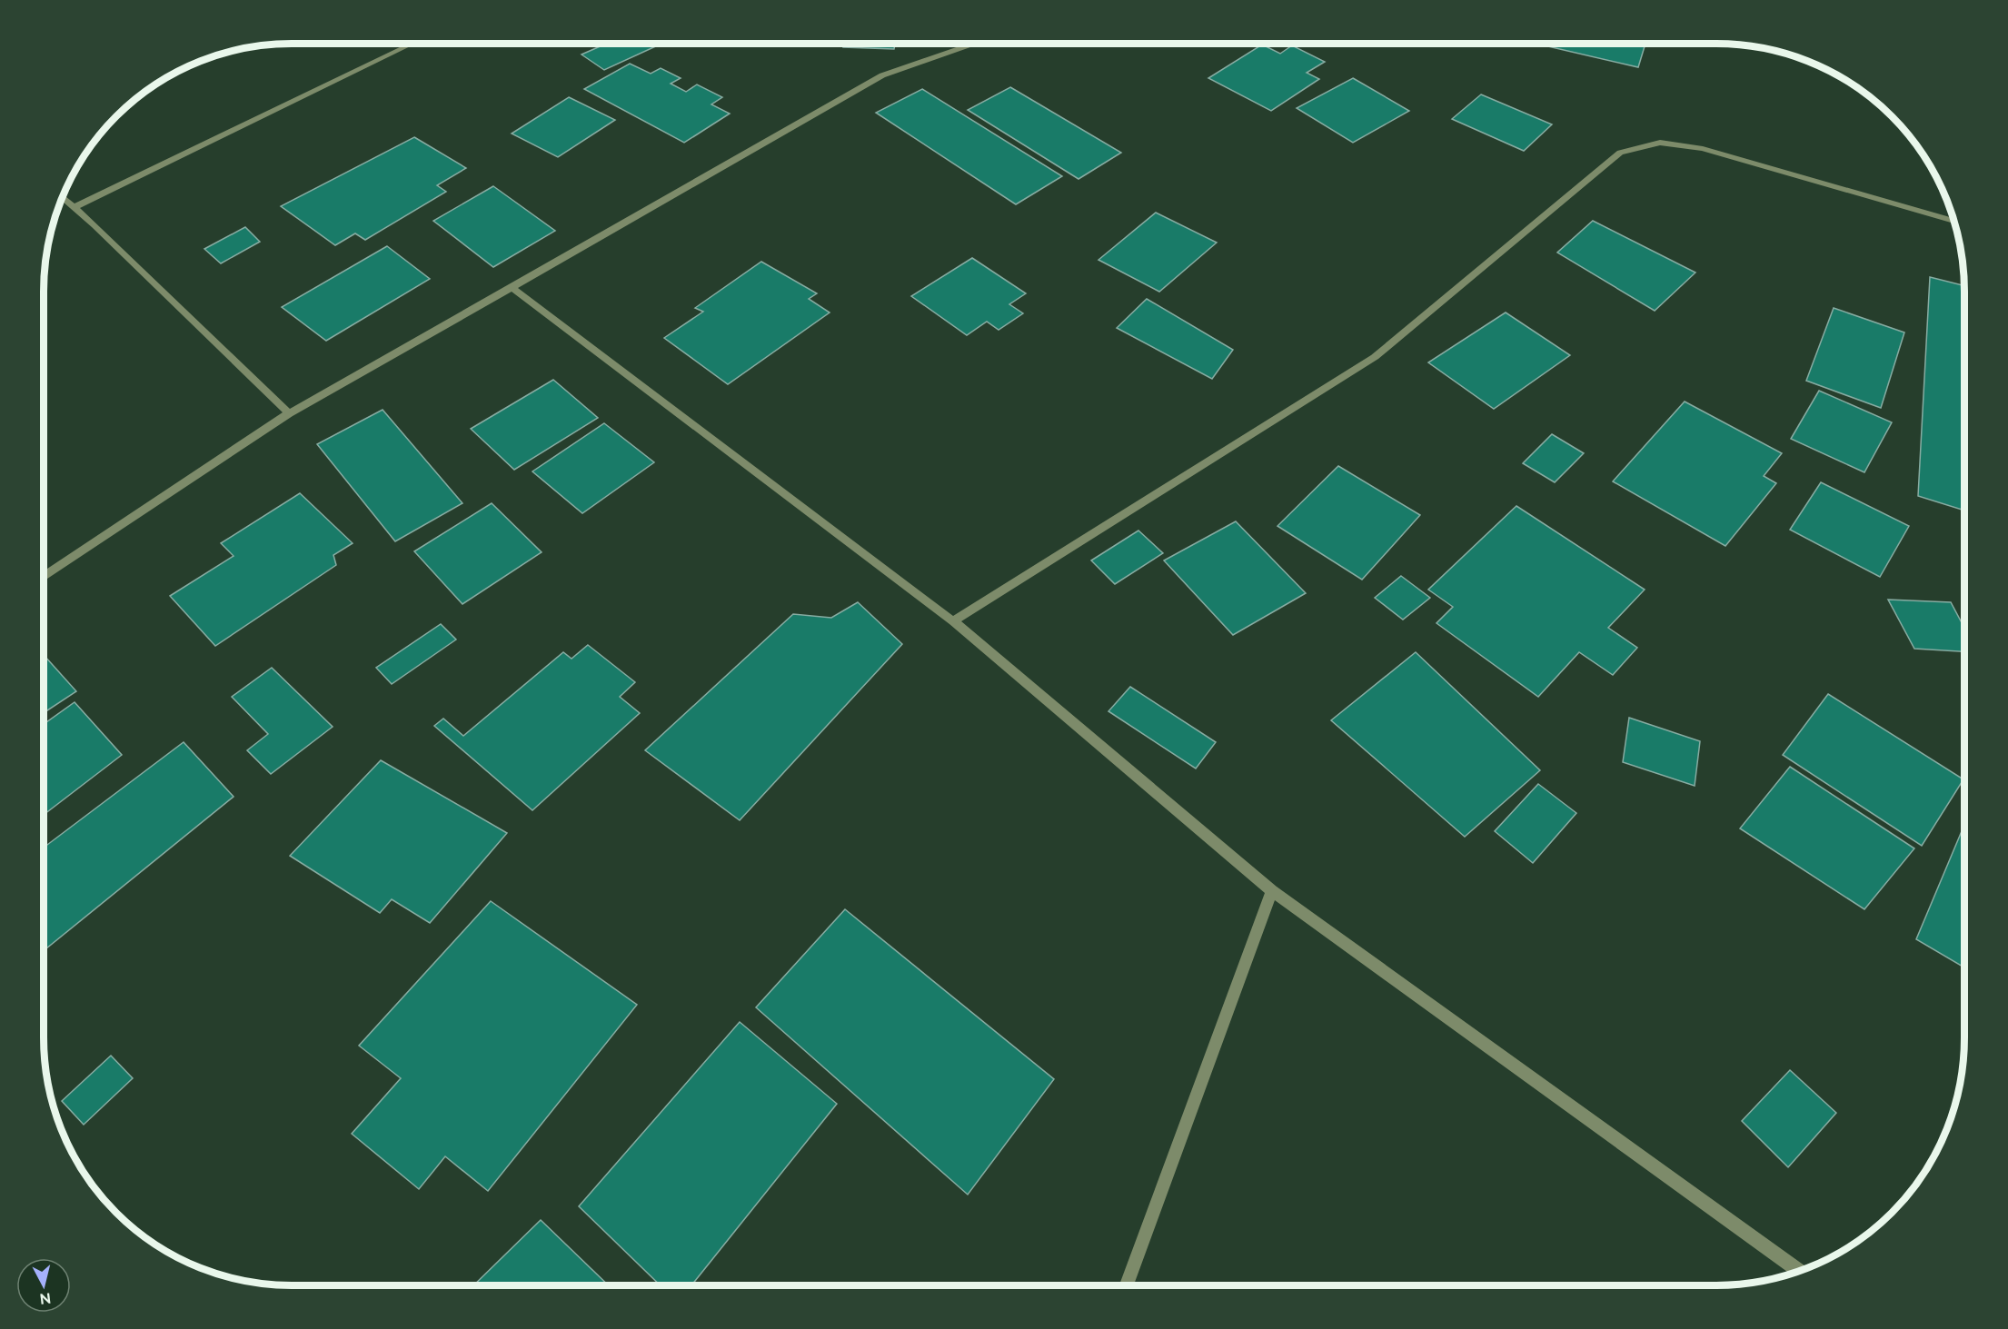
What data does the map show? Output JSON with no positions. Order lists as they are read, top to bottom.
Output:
{
  "north": "bottom"
}
